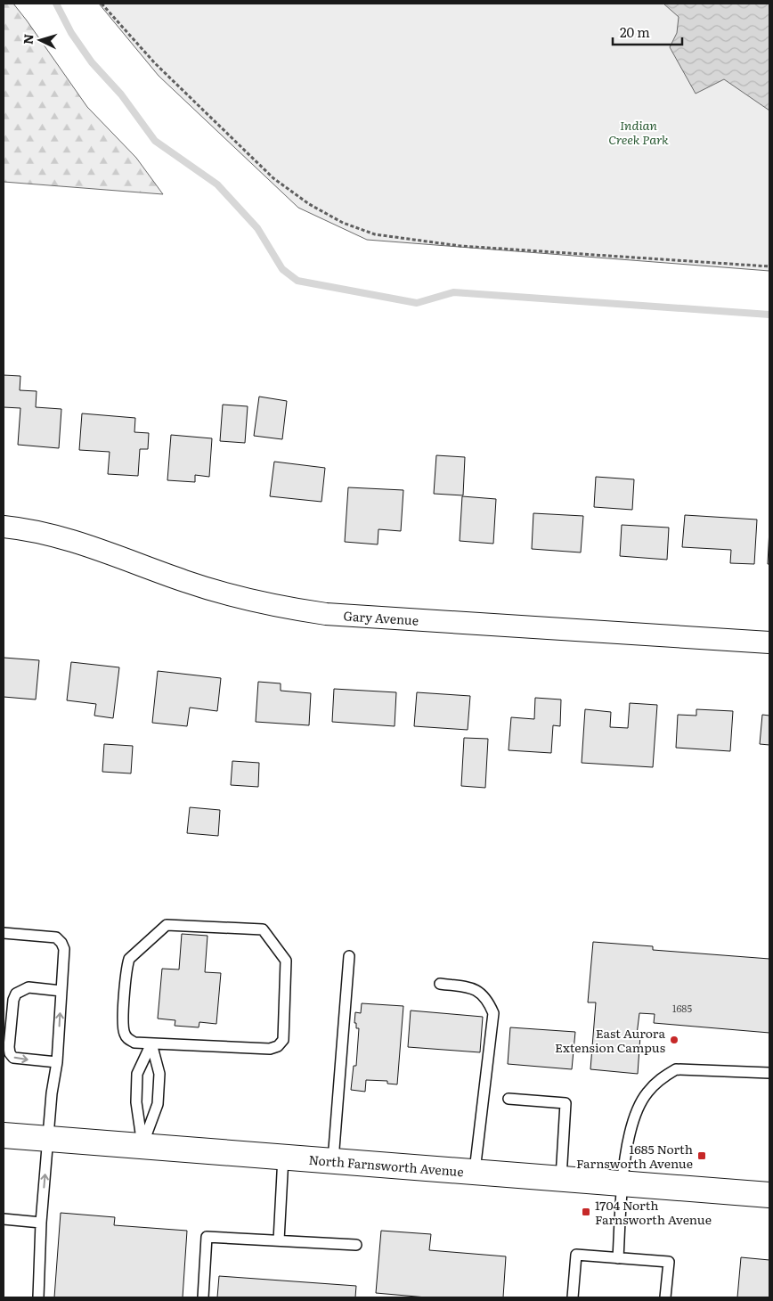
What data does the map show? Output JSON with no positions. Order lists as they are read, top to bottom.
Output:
{
  "streets": {
    "main road": ["North Farnsworth Avenue"],
    "street": ["Gary Avenue"]
  },
  "parks": ["Indian Creek Park"],
  "places": {
    "other": ["East Aurora Extension Campus"],
    "transit": ["1685 North Farnsworth Avenue", "1704 North Farnsworth Avenue"]
  },
  "house_numbers": ["1685"],
  "scale_bar": "20 m",
  "north": "left"
}
